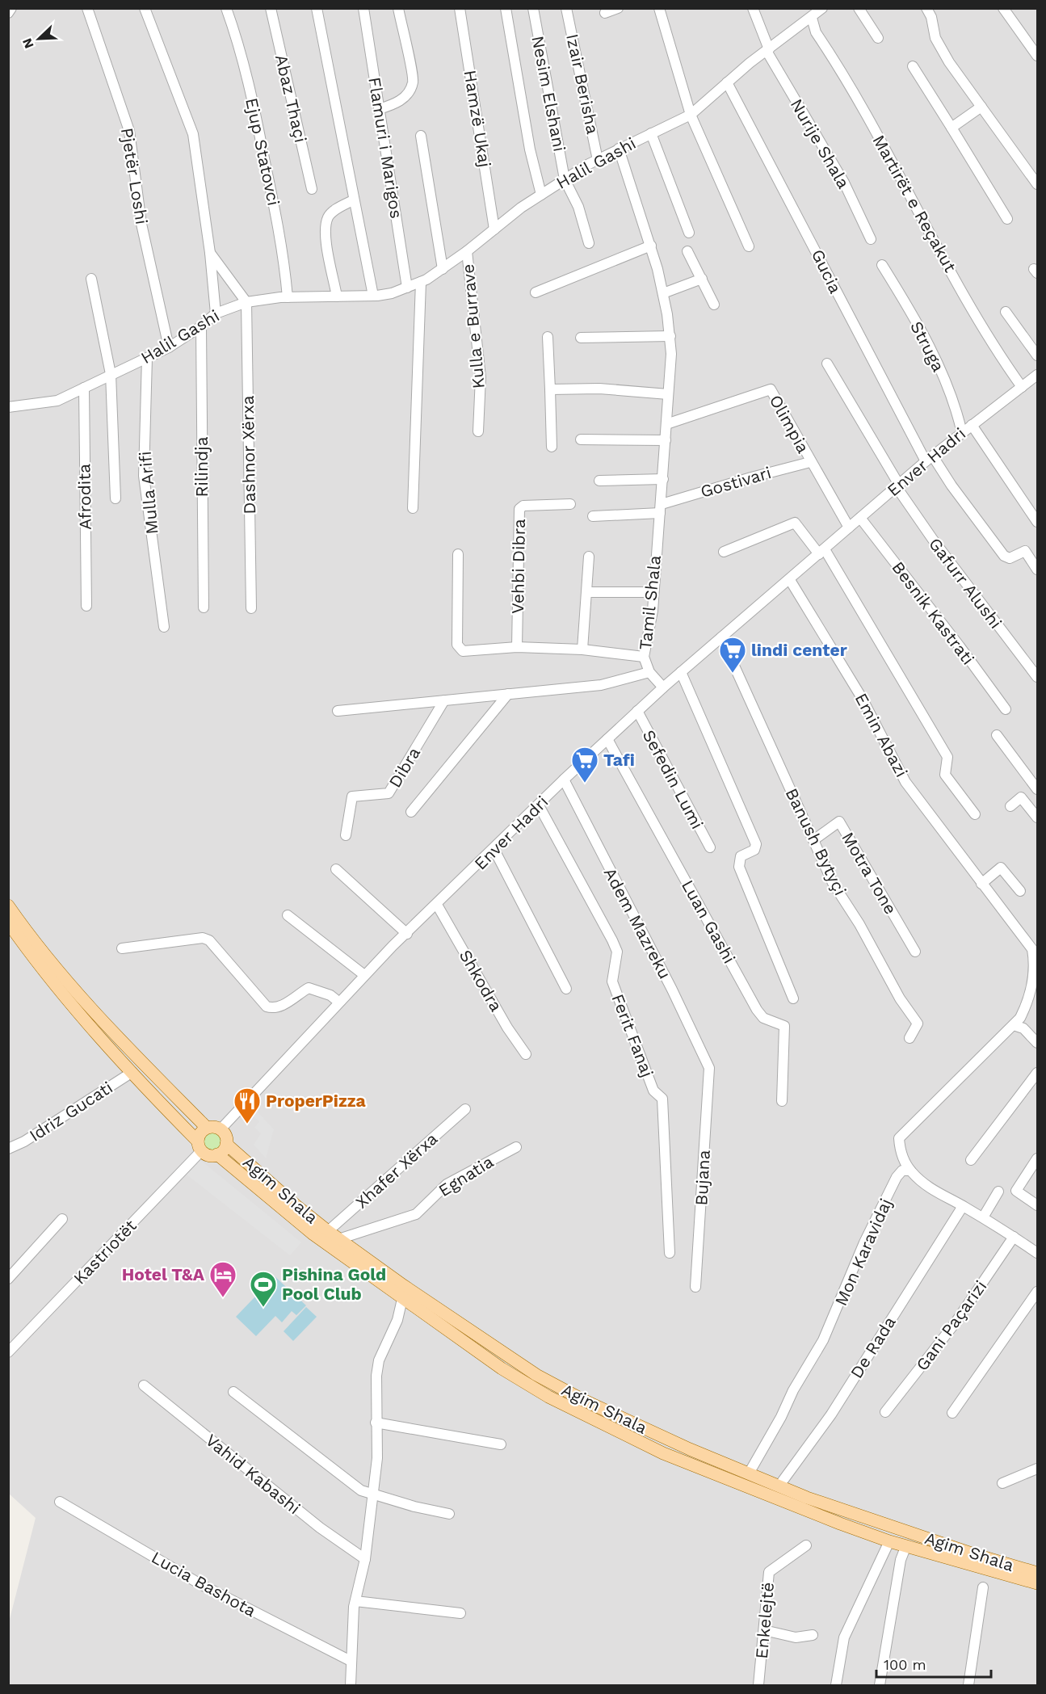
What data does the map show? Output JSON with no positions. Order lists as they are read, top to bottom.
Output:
{
  "streets": {
    "main road": ["Agim Shala"],
    "street": [
      "Izair Berisha",
      "Nesim Elshani",
      "Abaz Thaçi",
      "Hamzë Ukaj",
      "Nurije Shala",
      "Flamuri i Marigos",
      "Ejup Statovci",
      "Halil Gashi",
      "Pjetër Loshi",
      "Martirët e Reçakut",
      "Gucia",
      "Kulla e Burrave",
      "Struga",
      "Olimpia",
      "Dashnor Xërxa",
      "Enver Hadri",
      "Rilindja",
      "Gostivari",
      "Mulla Arifi",
      "Afrodita",
      "Vehbi Dibra",
      "Gafurr Alushi",
      "Tamil Shala",
      "Besnik Kastrati",
      "Emin Abazi",
      "Dibra",
      "Sefedin Lumi",
      "Banush Bytyçi",
      "Motra Tone",
      "Luan Gashi",
      "Adem Mazreku",
      "Shkodra",
      "Ferit Fanaj",
      "Idriz Gucati",
      "Xhafer Xërxa",
      "Egnatia",
      "Bujana",
      "Kastriotët",
      "Mon Karavidaj",
      "Gani Paçarizi",
      "De Rada",
      "Vahid Kabashi",
      "Lucia Bashota",
      "Enkelejtë"
    ]
  },
  "crossings": [
    ["Izair Berisha", "Halil Gashi"],
    ["Nesim Elshani", "Halil Gashi"],
    ["Hamzë Ukaj", "Halil Gashi"],
    ["Nurije Shala", "Halil Gashi"],
    ["Flamuri i Marigos", "Halil Gashi"],
    ["Ejup Statovci", "Halil Gashi"],
    ["Halil Gashi", "Pjetër Loshi"],
    ["Halil Gashi", "Martirët e Reçakut"],
    ["Halil Gashi", "Gucia"],
    ["Halil Gashi", "Kulla e Burrave"],
    ["Halil Gashi", "Dashnor Xërxa"],
    ["Halil Gashi", "Rilindja"],
    ["Halil Gashi", "Mulla Arifi"],
    ["Halil Gashi", "Afrodita"],
    ["Halil Gashi", "Tamil Shala"],
    ["Martirët e Reçakut", "Enver Hadri"],
    ["Gucia", "Enver Hadri"],
    ["Struga", "Enver Hadri"],
    ["Olimpia", "Enver Hadri"],
    ["Olimpia", "Gostivari"],
    ["Olimpia", "Tamil Shala"],
    ["Enver Hadri", "Gafurr Alushi"],
    ["Enver Hadri", "Tamil Shala"],
    ["Enver Hadri", "Besnik Kastrati"],
    ["Enver Hadri", "Emin Abazi"],
    ["Enver Hadri", "Sefedin Lumi"],
    ["Enver Hadri", "Banush Bytyçi"],
    ["Enver Hadri", "Luan Gashi"],
    ["Enver Hadri", "Adem Mazreku"],
    ["Enver Hadri", "Shkodra"],
    ["Enver Hadri", "Ferit Fanaj"],
    ["Enver Hadri", "Agim Shala"],
    ["Enver Hadri", "Kastriotët"],
    ["Gostivari", "Tamil Shala"],
    ["Emin Abazi", "Mon Karavidaj"],
    ["Banush Bytyçi", "Motra Tone"],
    ["Adem Mazreku", "Bujana"],
    ["Xhafer Xërxa", "Agim Shala"],
    ["Egnatia", "Agim Shala"],
    ["Agim Shala", "Kastriotët"],
    ["Agim Shala", "Mon Karavidaj"],
    ["Agim Shala", "De Rada"]
  ],
  "places": {
    "supermarket": ["lindi center", "Tafi"],
    "restaurant": ["ProperPizza"],
    "hotel": ["Hotel T&A"],
    "sports": ["Pishina Gold Pool Club"]
  },
  "scale_bar": "100 m",
  "north": "bottom left"
}
